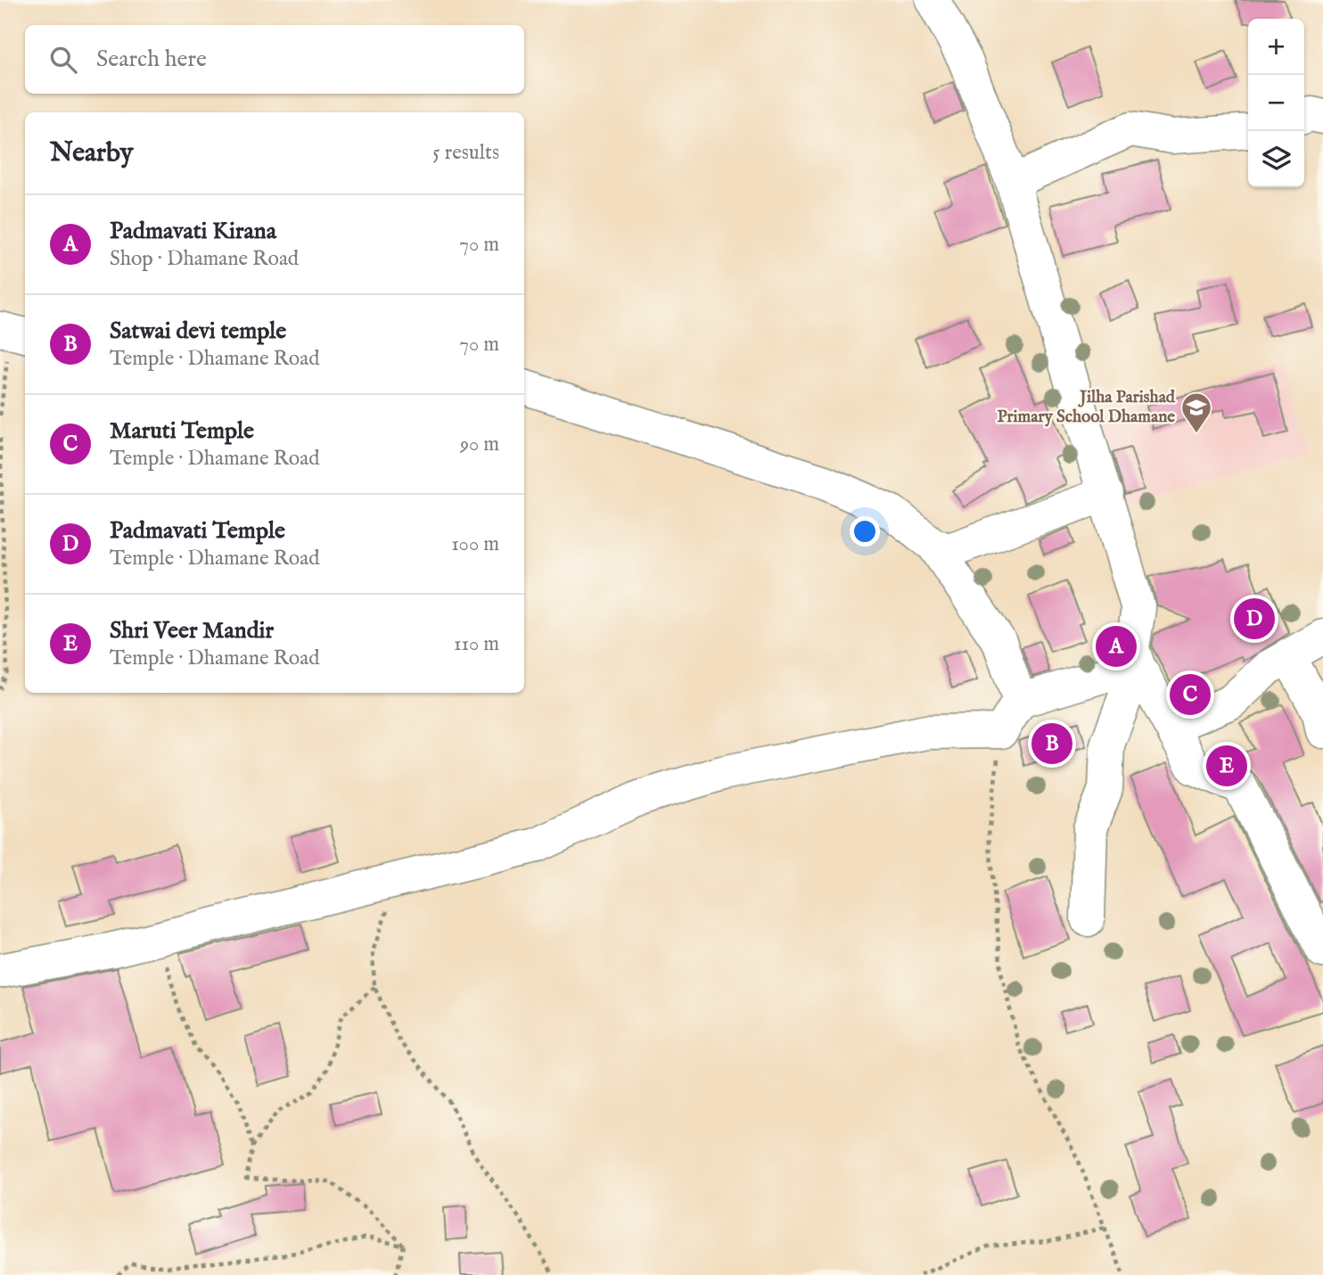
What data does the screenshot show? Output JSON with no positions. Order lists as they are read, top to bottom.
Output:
{
  "places": {
    "school or university": ["Jilha Parishad Primary School Dhamane"]
  },
  "page": {
    "map_buttons": ["+", "−"],
    "search": "Search here",
    "heading": ["Nearby", "5 results"],
    "list": [
      {
        "mark": "A",
        "name": "Padmavati Kirana",
        "note": "Shop · Dhamane Road",
        "value": "70 m"
      },
      {
        "mark": "B",
        "name": "Satwai devi temple",
        "note": "Temple · Dhamane Road",
        "value": "70 m"
      },
      {
        "mark": "C",
        "name": "Maruti Temple",
        "note": "Temple · Dhamane Road",
        "value": "90 m"
      },
      {
        "mark": "D",
        "name": "Padmavati Temple",
        "note": "Temple · Dhamane Road",
        "value": "100 m"
      },
      {
        "mark": "E",
        "name": "Shri Veer Mandir",
        "note": "Temple · Dhamane Road",
        "value": "110 m"
      }
    ],
    "pins": [
      "D",
      "A",
      "C",
      "B",
      "E"
    ]
  }
}
